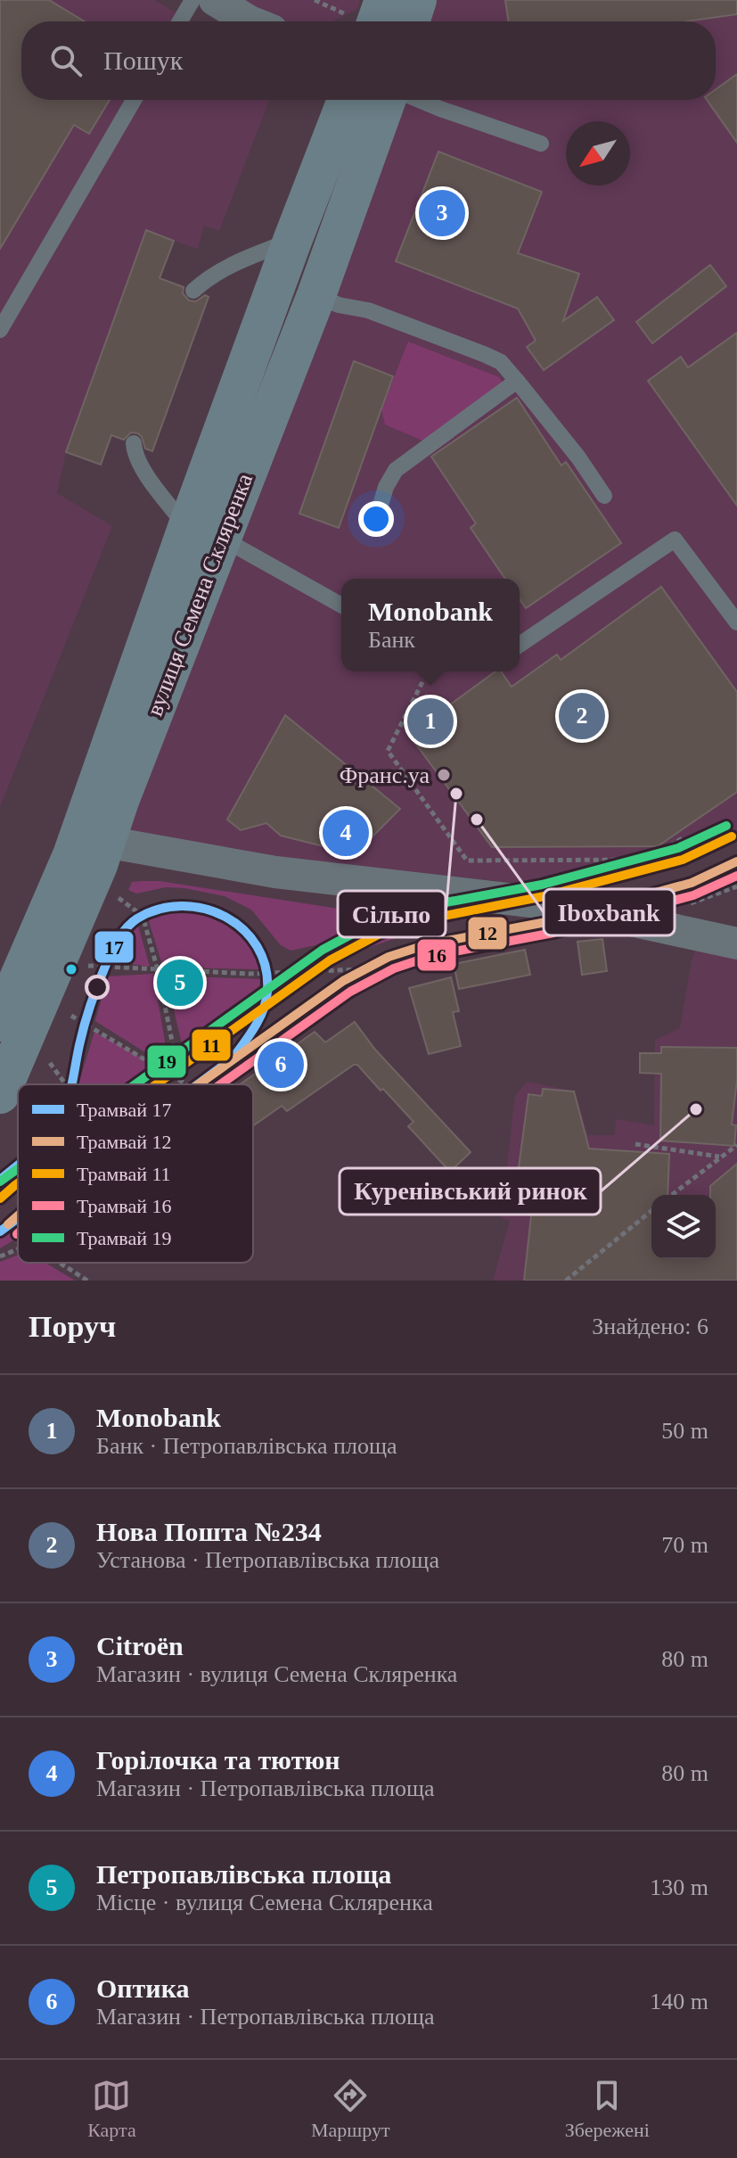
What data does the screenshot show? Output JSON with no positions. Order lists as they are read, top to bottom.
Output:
{
  "streets": {
    "main road": ["вулиця Семена Скляренка"]
  },
  "places": [
    "Франс.уа",
    "Сільпо",
    "Iboxbank",
    "Куренівський ринок"
  ],
  "lines": [
    "tram line 19",
    "tram line 11",
    "tram line 12",
    "tram line 16",
    "tram line 17"
  ],
  "legend": [
    "Трамвай 17",
    "Трамвай 12",
    "Трамвай 11",
    "Трамвай 16",
    "Трамвай 19"
  ],
  "north": "bottom left",
  "page": {
    "search": "Пошук",
    "pins": [
      "3",
      "2",
      "1",
      "4",
      "5",
      "6"
    ],
    "popup": ["Monobank", "Банк"],
    "heading": ["Поруч", "Знайдено: 6"],
    "list": [
      {
        "mark": "1",
        "name": "Monobank",
        "note": "Банк · Петропавлівська площа",
        "value": "50 m"
      },
      {
        "mark": "2",
        "name": "Нова Пошта №234",
        "note": "Установа · Петропавлівська площа",
        "value": "70 m"
      },
      {
        "mark": "3",
        "name": "Citroën",
        "note": "Магазин · вулиця Семена Скляренка",
        "value": "80 m"
      },
      {
        "mark": "4",
        "name": "Горілочка та тютюн",
        "note": "Магазин · Петропавлівська площа",
        "value": "80 m"
      },
      {
        "mark": "5",
        "name": "Петропавлівська площа",
        "note": "Місце · вулиця Семена Скляренка",
        "value": "130 m"
      },
      {
        "mark": "6",
        "name": "Оптика",
        "note": "Магазин · Петропавлівська площа",
        "value": "140 m"
      }
    ],
    "nav": ["Карта", "Маршрут", "Збережені"]
  }
}
